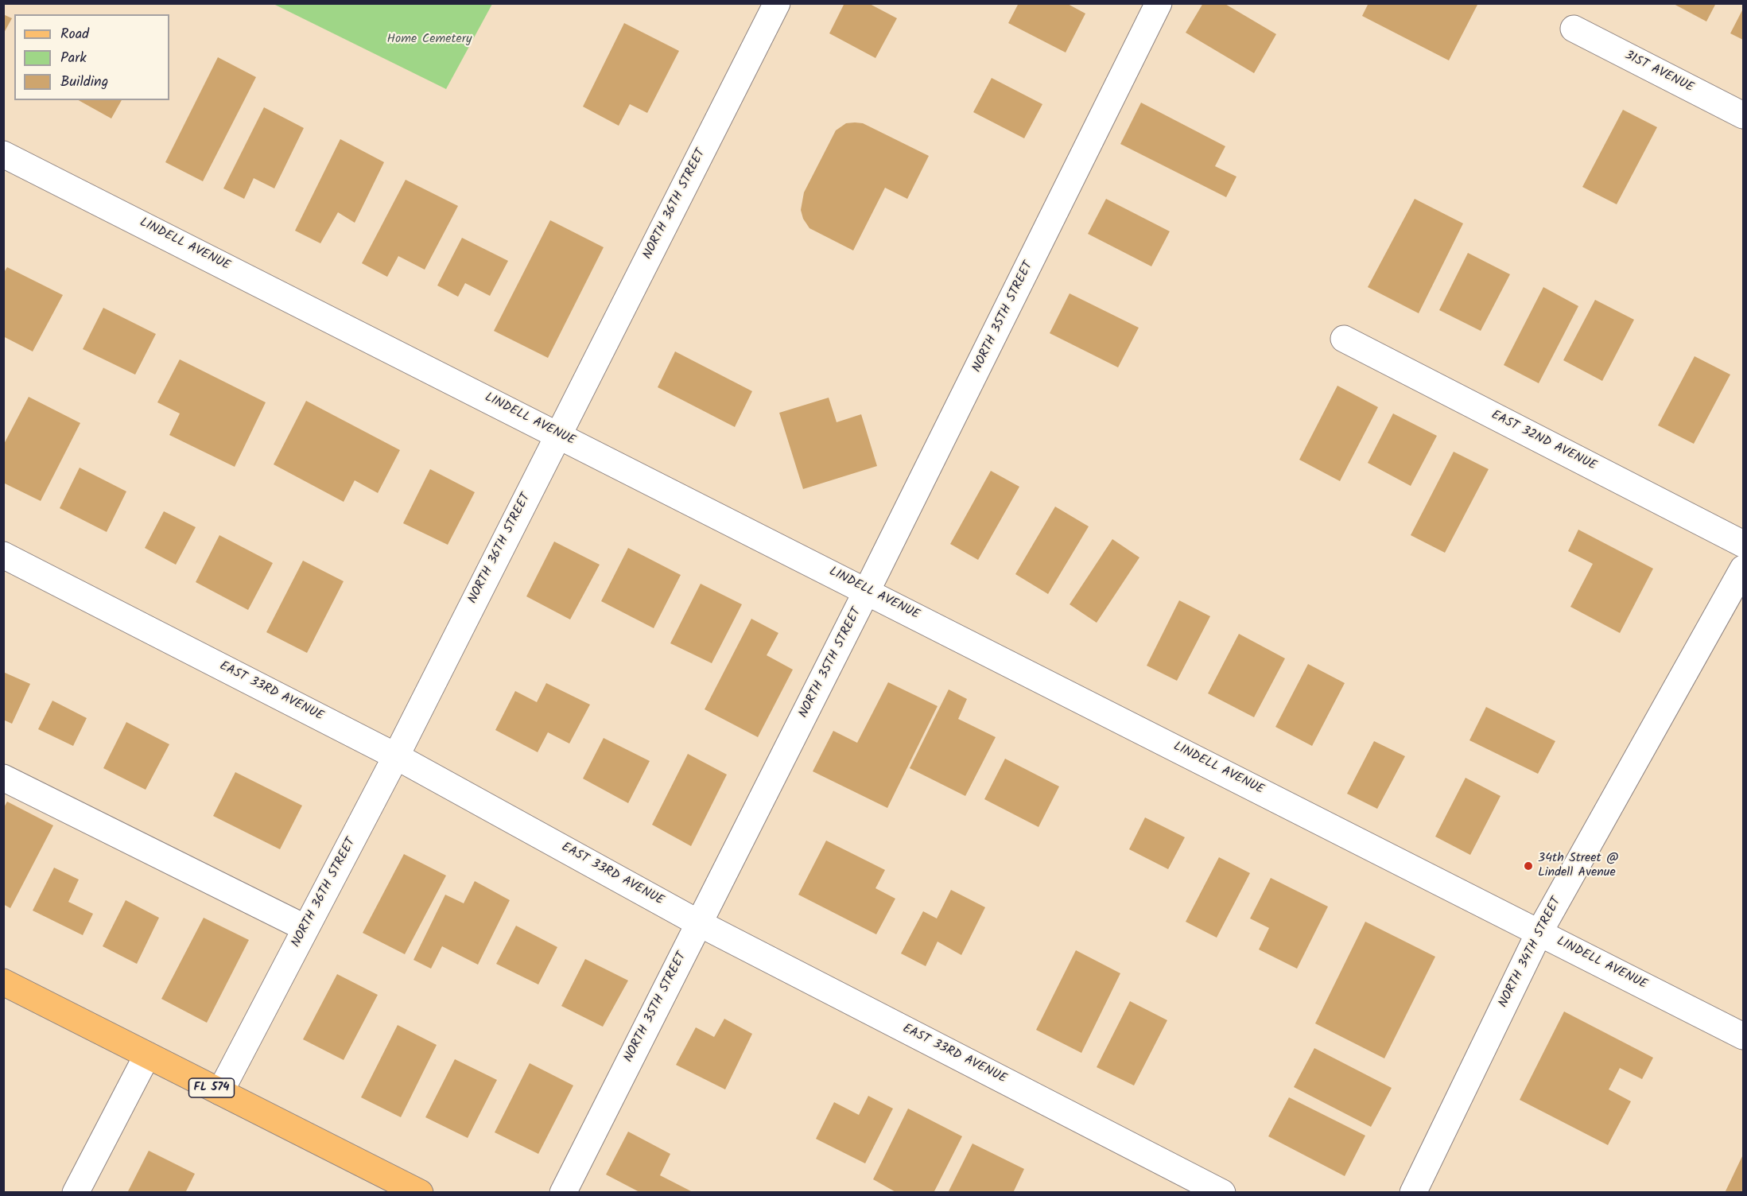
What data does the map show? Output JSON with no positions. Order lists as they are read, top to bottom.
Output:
{
  "streets": {
    "main road": ["FL 574"],
    "street": [
      "31ST AVENUE",
      "NORTH 36TH STREET",
      "LINDELL AVENUE",
      "NORTH 35TH STREET",
      "EAST 32ND AVENUE",
      "EAST 33RD AVENUE",
      "NORTH 34TH STREET"
    ]
  },
  "crossings": [
    ["NORTH 36TH STREET", "LINDELL AVENUE"],
    ["NORTH 36TH STREET", "EAST 33RD AVENUE"],
    ["NORTH 36TH STREET", "FL 574"],
    ["LINDELL AVENUE", "NORTH 35TH STREET"],
    ["LINDELL AVENUE", "NORTH 34TH STREET"],
    ["NORTH 35TH STREET", "EAST 33RD AVENUE"]
  ],
  "parks": ["Home Cemetery"],
  "places": ["34th Street @ Lindell Avenue"],
  "legend": ["Road", "Park", "Building"]
}
